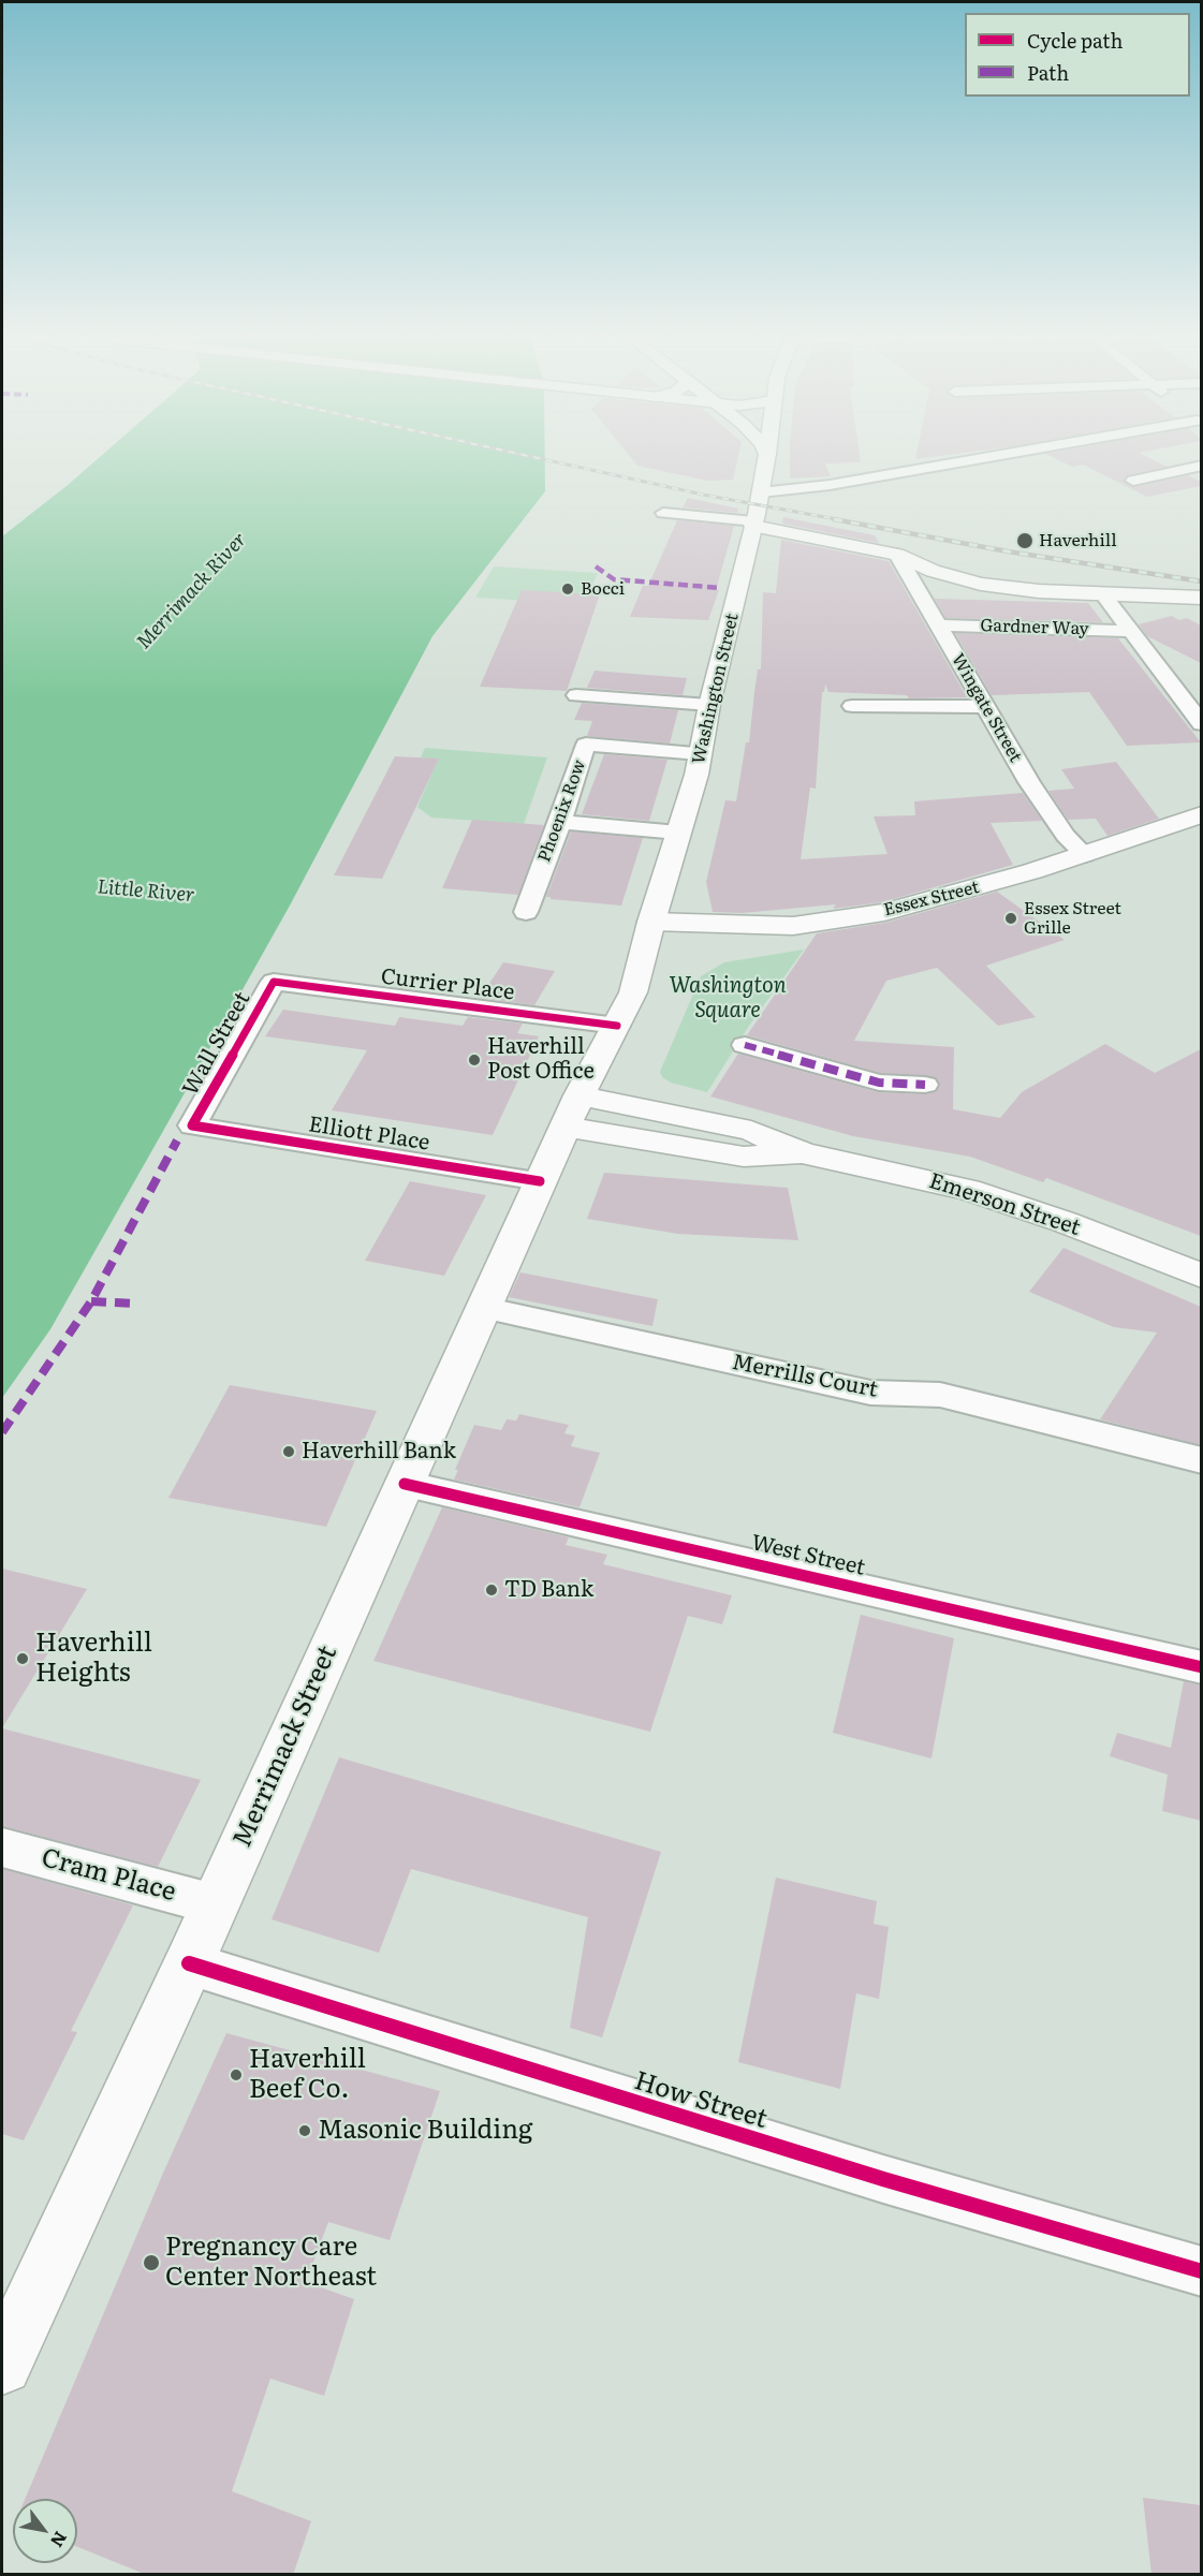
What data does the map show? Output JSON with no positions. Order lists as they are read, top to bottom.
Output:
{
  "streets": {
    "main road": [
      "Washington Street",
      "Essex Street",
      "Emerson Street",
      "Merrimack Street"
    ],
    "street": [
      "Gardner Way",
      "Wingate Street",
      "Phoenix Row",
      "Currier Place",
      "Wall Street",
      "Elliott Place",
      "Merrills Court",
      "West Street",
      "Cram Place",
      "How Street"
    ]
  },
  "crossings": [
    ["Gardner Way", "Wingate Street"],
    ["Washington Street", "Phoenix Row"],
    ["Washington Street", "Essex Street"],
    ["Wingate Street", "Essex Street"],
    ["Currier Place", "Wall Street"],
    ["Wall Street", "Elliott Place"],
    ["Elliott Place", "Merrimack Street"],
    ["Emerson Street", "Merrimack Street"],
    ["Merrills Court", "Merrimack Street"],
    ["West Street", "Merrimack Street"],
    ["Merrimack Street", "Cram Place"],
    ["Merrimack Street", "How Street"]
  ],
  "water": ["Merrimack River", "Little River"],
  "parks": ["Washington Square"],
  "places": [
    "Haverhill",
    "Bocci",
    "Essex Street Grille",
    "Haverhill Post Office",
    "Haverhill Bank",
    "TD Bank",
    "Haverhill Heights",
    "Haverhill Beef Co.",
    "Masonic Building",
    "Pregnancy Care Center Northeast"
  ],
  "legend": ["Cycle path", "Path"],
  "north": "bottom right"
}
